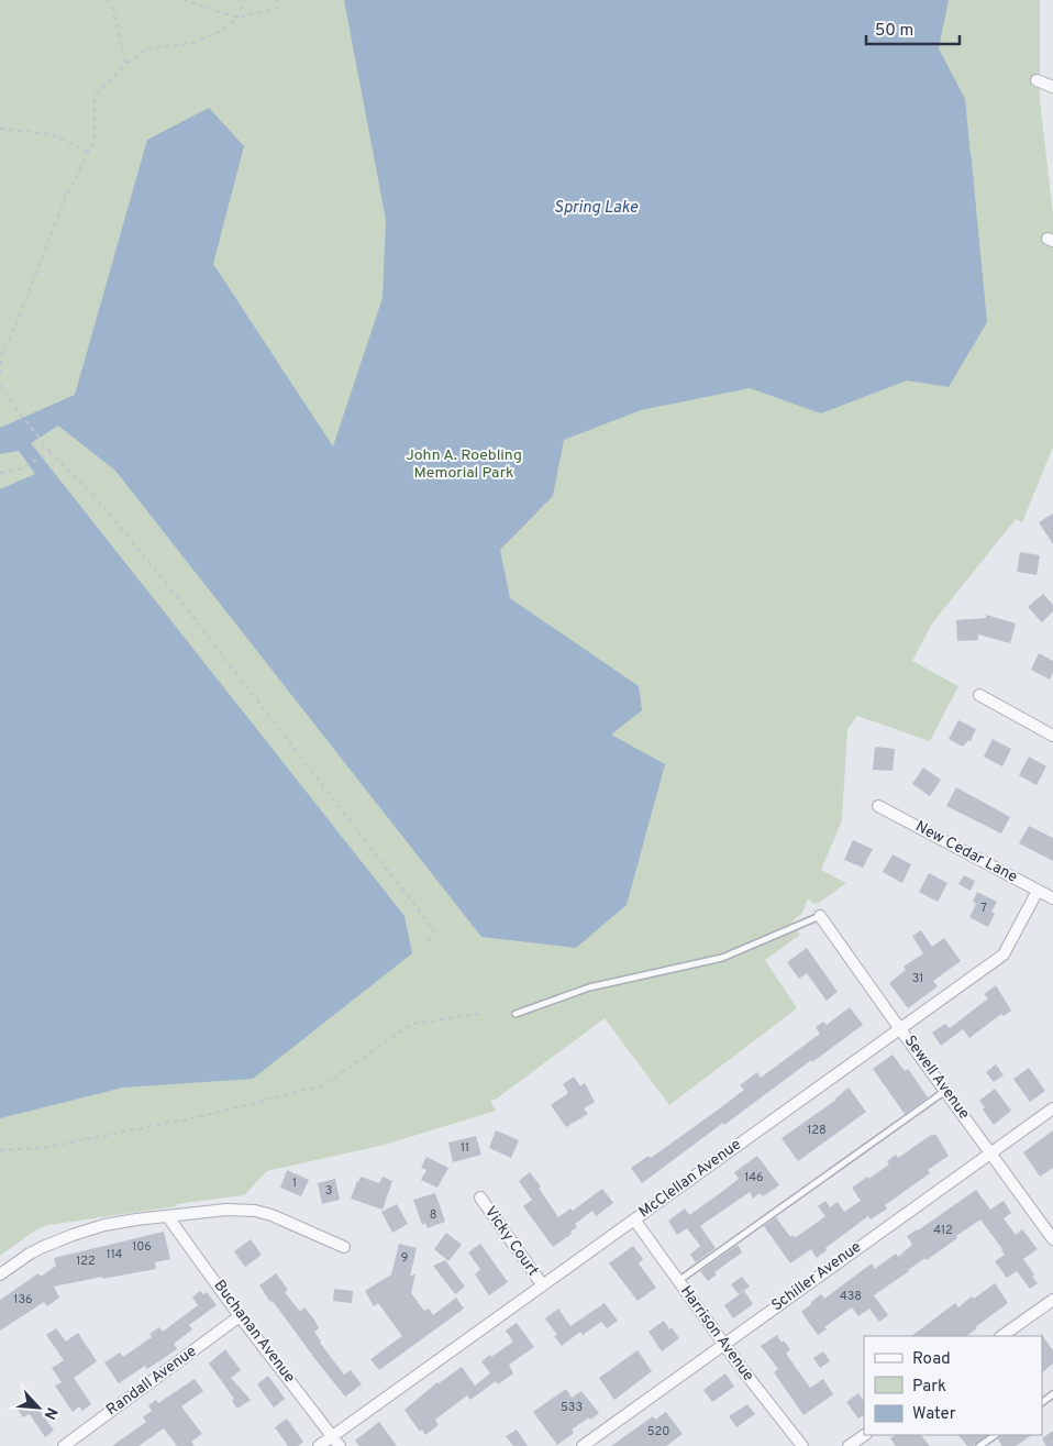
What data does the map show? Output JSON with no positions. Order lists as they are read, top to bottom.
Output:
{
  "streets": {
    "street": [
      "New Cedar Lane",
      "Sewell Avenue",
      "McClellan Avenue",
      "Vicky Court",
      "Schiller Avenue",
      "Buchanan Avenue",
      "Harrison Avenue",
      "Randall Avenue"
    ]
  },
  "crossings": [
    ["New Cedar Lane", "McClellan Avenue"],
    ["Sewell Avenue", "McClellan Avenue"],
    ["Sewell Avenue", "Schiller Avenue"],
    ["McClellan Avenue", "Vicky Court"],
    ["McClellan Avenue", "Buchanan Avenue"],
    ["McClellan Avenue", "Harrison Avenue"],
    ["Schiller Avenue", "Harrison Avenue"],
    ["Buchanan Avenue", "Randall Avenue"]
  ],
  "water": ["Spring Lake"],
  "parks": ["John A. Roebling Memorial Park"],
  "house_numbers": [
    "7",
    "31",
    "128",
    "11",
    "146",
    "1",
    "3",
    "8",
    "412",
    "106",
    "114",
    "9",
    "122",
    "438",
    "136",
    "533",
    "520"
  ],
  "legend": ["Road", "Park", "Water"],
  "scale_bar": "50 m",
  "north": "bottom right"
}
